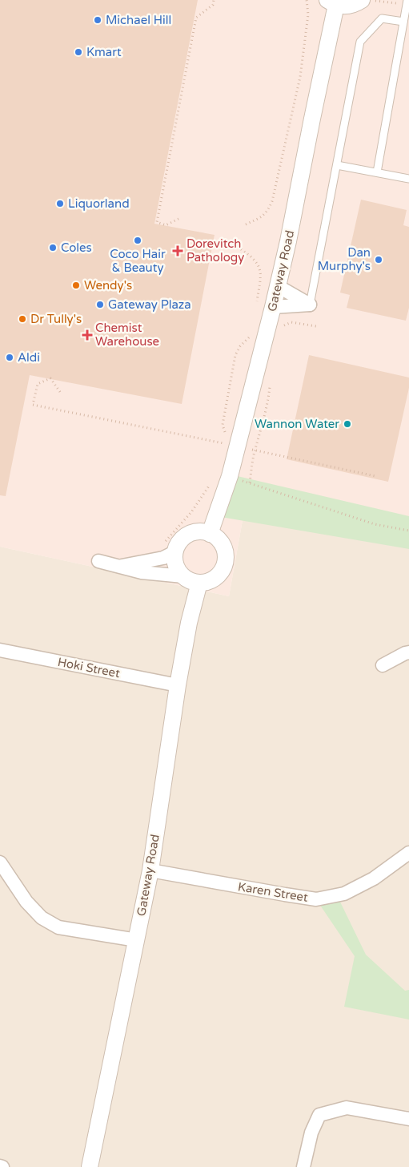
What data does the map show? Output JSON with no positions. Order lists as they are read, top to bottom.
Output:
{
  "streets": {
    "street": ["Gateway Road", "Hoki Street", "Karen Street"]
  },
  "crossings": [
    ["Gateway Road", "Hoki Street"],
    ["Gateway Road", "Karen Street"]
  ],
  "places": {
    "other": [
      "Michael Hill",
      "Kmart",
      "Liquorland",
      "Coco Hair & Beauty",
      "Coles",
      "Dan Murphy's",
      "Wendy's",
      "Gateway Plaza",
      "Dr Tully's",
      "Aldi",
      "Wannon Water"
    ],
    "health": ["Dorevitch Pathology", "Chemist Warehouse"]
  }
}
